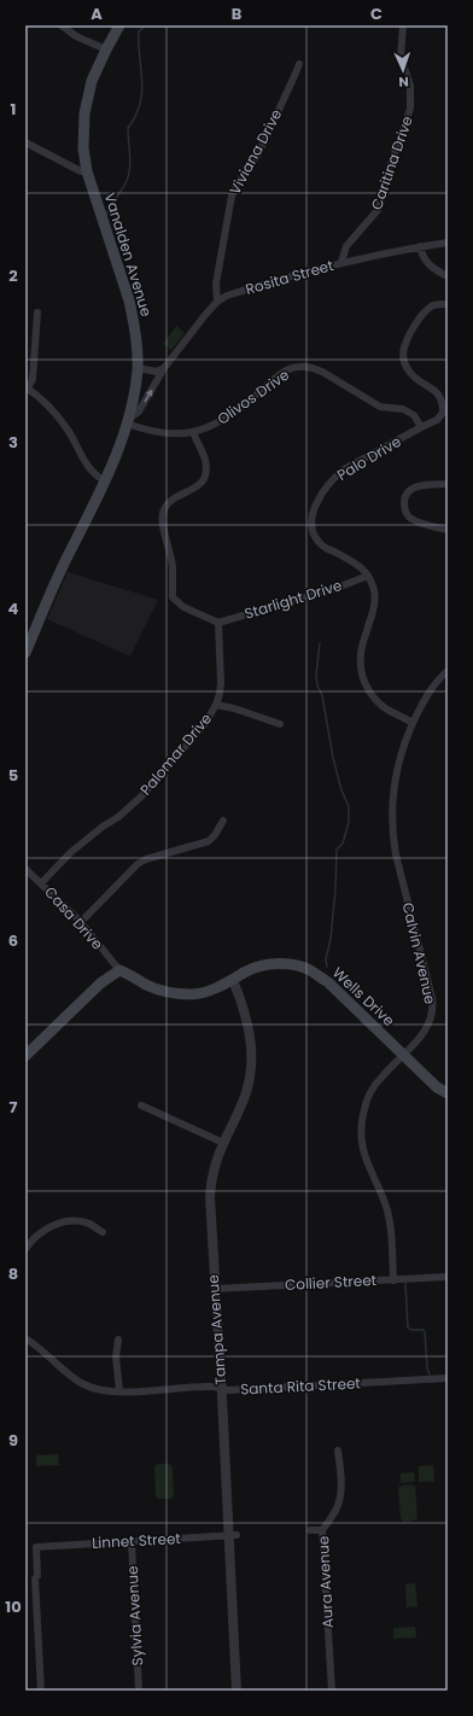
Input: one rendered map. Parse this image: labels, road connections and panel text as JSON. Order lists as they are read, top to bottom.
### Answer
{
  "streets": {
    "main road": ["Vanalden Avenue", "Wells Drive"],
    "street": [
      "Viviana Drive",
      "Caritina Drive",
      "Rosita Street",
      "Olivos Drive",
      "Palo Drive",
      "Starlight Drive",
      "Palomar Drive",
      "Casa Drive",
      "Calvin Avenue",
      "Collier Street",
      "Tampa Avenue",
      "Santa Rita Street",
      "Linnet Street",
      "Aura Avenue",
      "Sylvia Avenue"
    ]
  },
  "crossings": [
    ["Viviana Drive", "Rosita Street"],
    ["Caritina Drive", "Rosita Street"],
    ["Vanalden Avenue", "Rosita Street"],
    ["Vanalden Avenue", "Olivos Drive"],
    ["Rosita Street", "Olivos Drive"],
    ["Olivos Drive", "Palo Drive"],
    ["Palo Drive", "Starlight Drive"],
    ["Palo Drive", "Calvin Avenue"],
    ["Starlight Drive", "Palomar Drive"],
    ["Palomar Drive", "Casa Drive"],
    ["Casa Drive", "Wells Drive"],
    ["Calvin Avenue", "Wells Drive"],
    ["Calvin Avenue", "Collier Street"],
    ["Wells Drive", "Tampa Avenue"],
    ["Collier Street", "Tampa Avenue"],
    ["Tampa Avenue", "Santa Rita Street"],
    ["Tampa Avenue", "Linnet Street"],
    ["Linnet Street", "Sylvia Avenue"]
  ],
  "north": "bottom",
  "grid": {
    "columns": ["A", "B", "C"],
    "rows": [
      "1",
      "2",
      "3",
      "4",
      "5",
      "6",
      "7",
      "8",
      "9",
      "10"
    ]
  }
}
